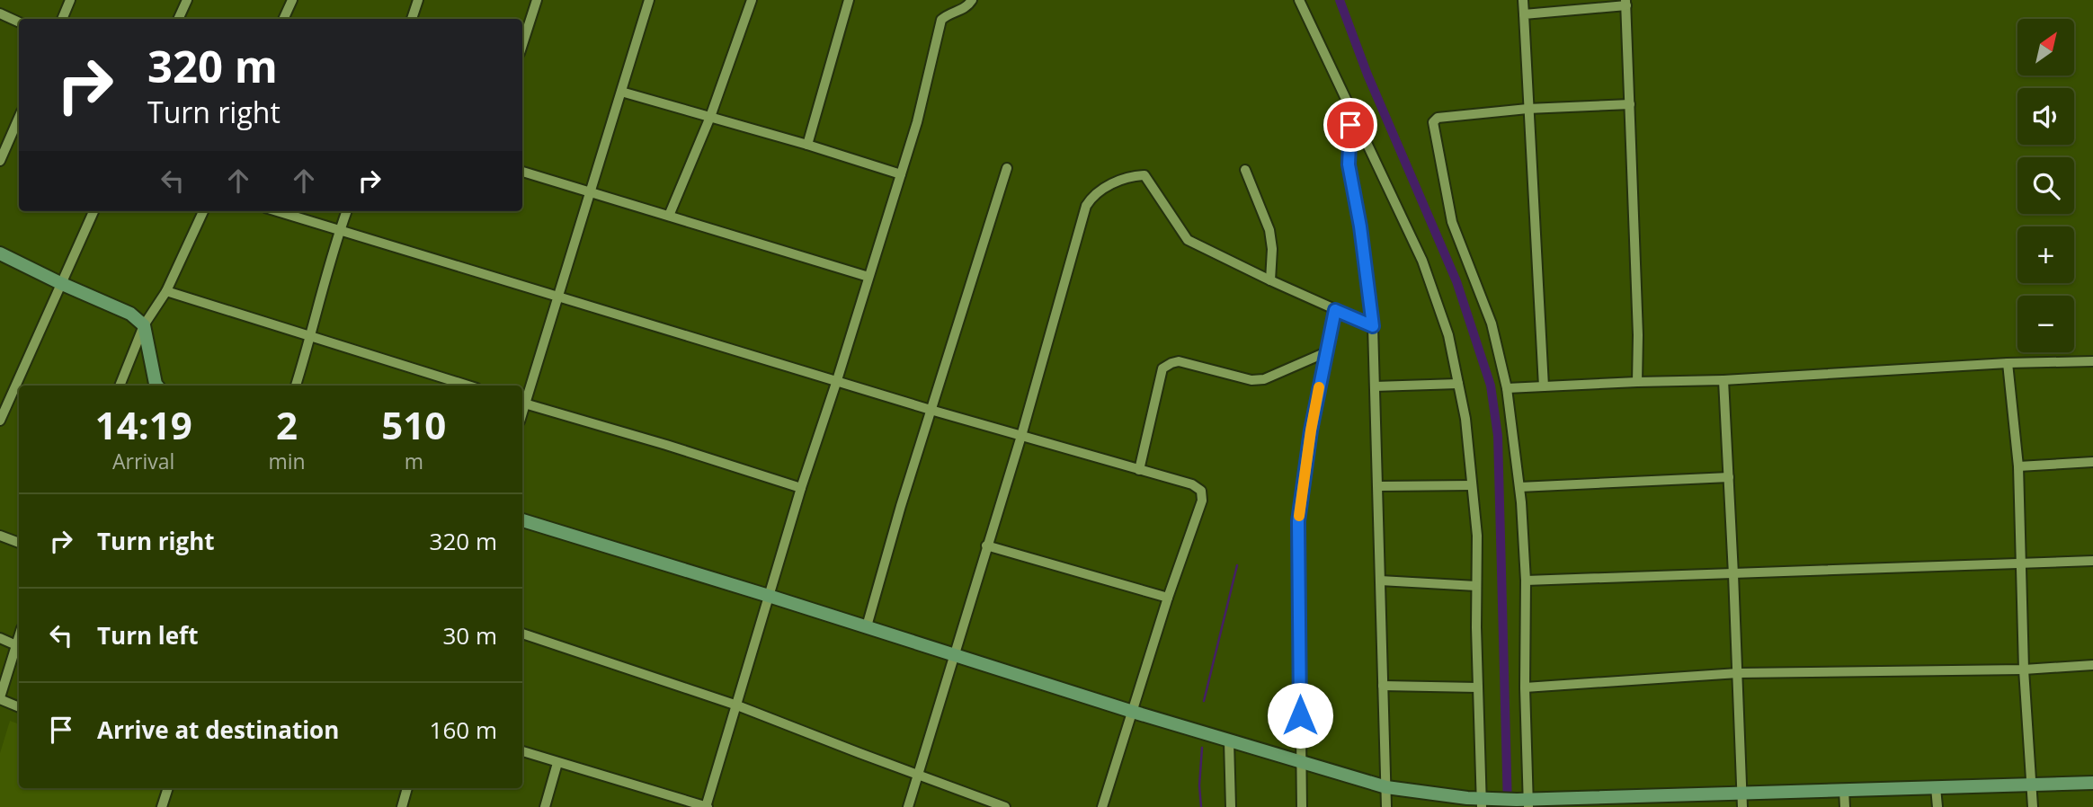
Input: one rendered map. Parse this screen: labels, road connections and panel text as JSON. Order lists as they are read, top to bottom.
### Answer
{
  "north": "top right",
  "page": {
    "map_buttons": ["+", "−"],
    "turn": ["320 m", "Turn right"],
    "eta": [
      "14:19",
      "Arrival",
      "2",
      "min",
      "510",
      "m"
    ],
    "list": [
      {
        "name": "Turn right",
        "value": "320 m"
      },
      {
        "name": "Turn left",
        "value": "30 m"
      },
      {
        "name": "Arrive at destination",
        "value": "160 m"
      }
    ]
  }
}
